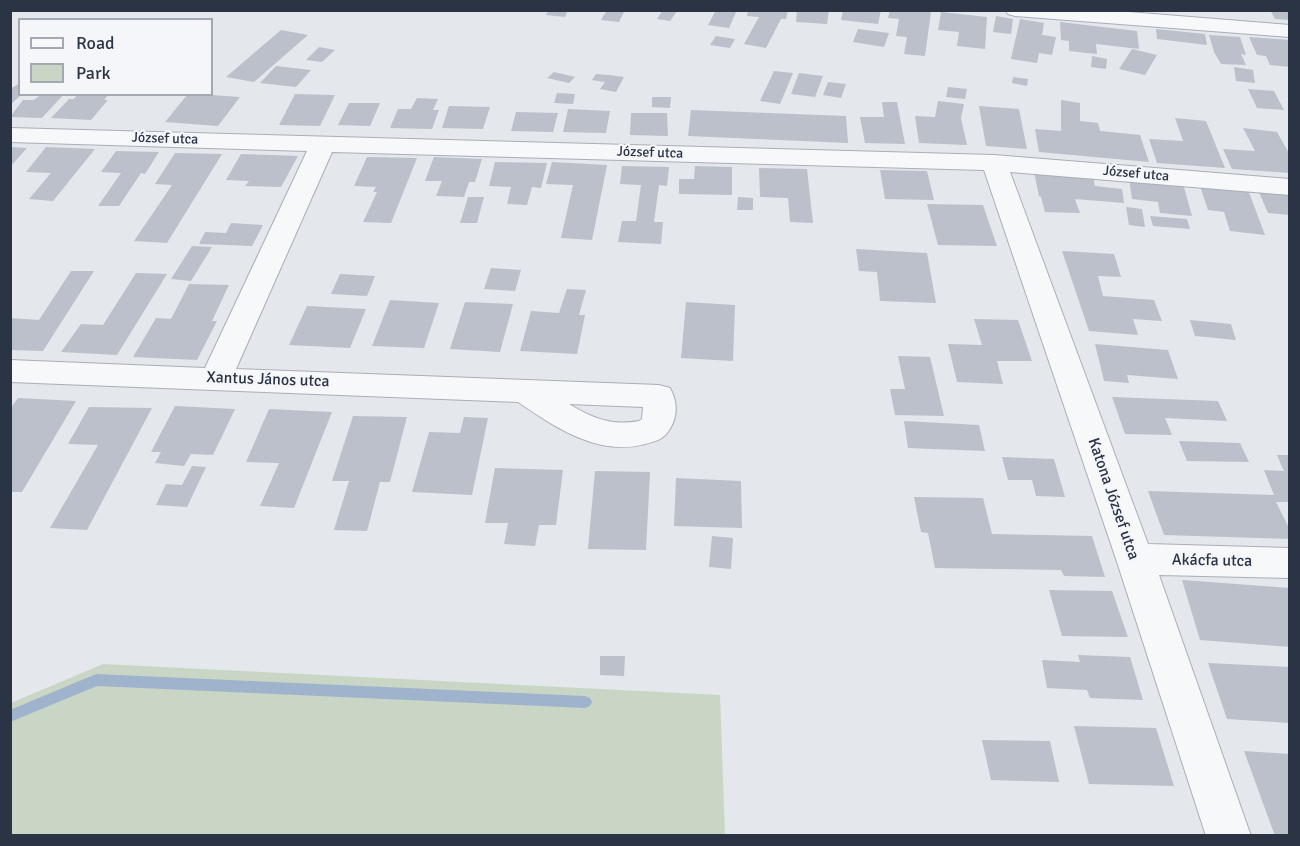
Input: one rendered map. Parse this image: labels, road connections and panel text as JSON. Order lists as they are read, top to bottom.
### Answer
{
  "streets": {
    "street": [
      "József utca",
      "Xantus János utca",
      "Katona József utca",
      "Akácfa utca"
    ]
  },
  "crossings": [
    ["József utca", "Katona József utca"],
    ["Katona József utca", "Akácfa utca"]
  ],
  "legend": ["Road", "Park"]
}
